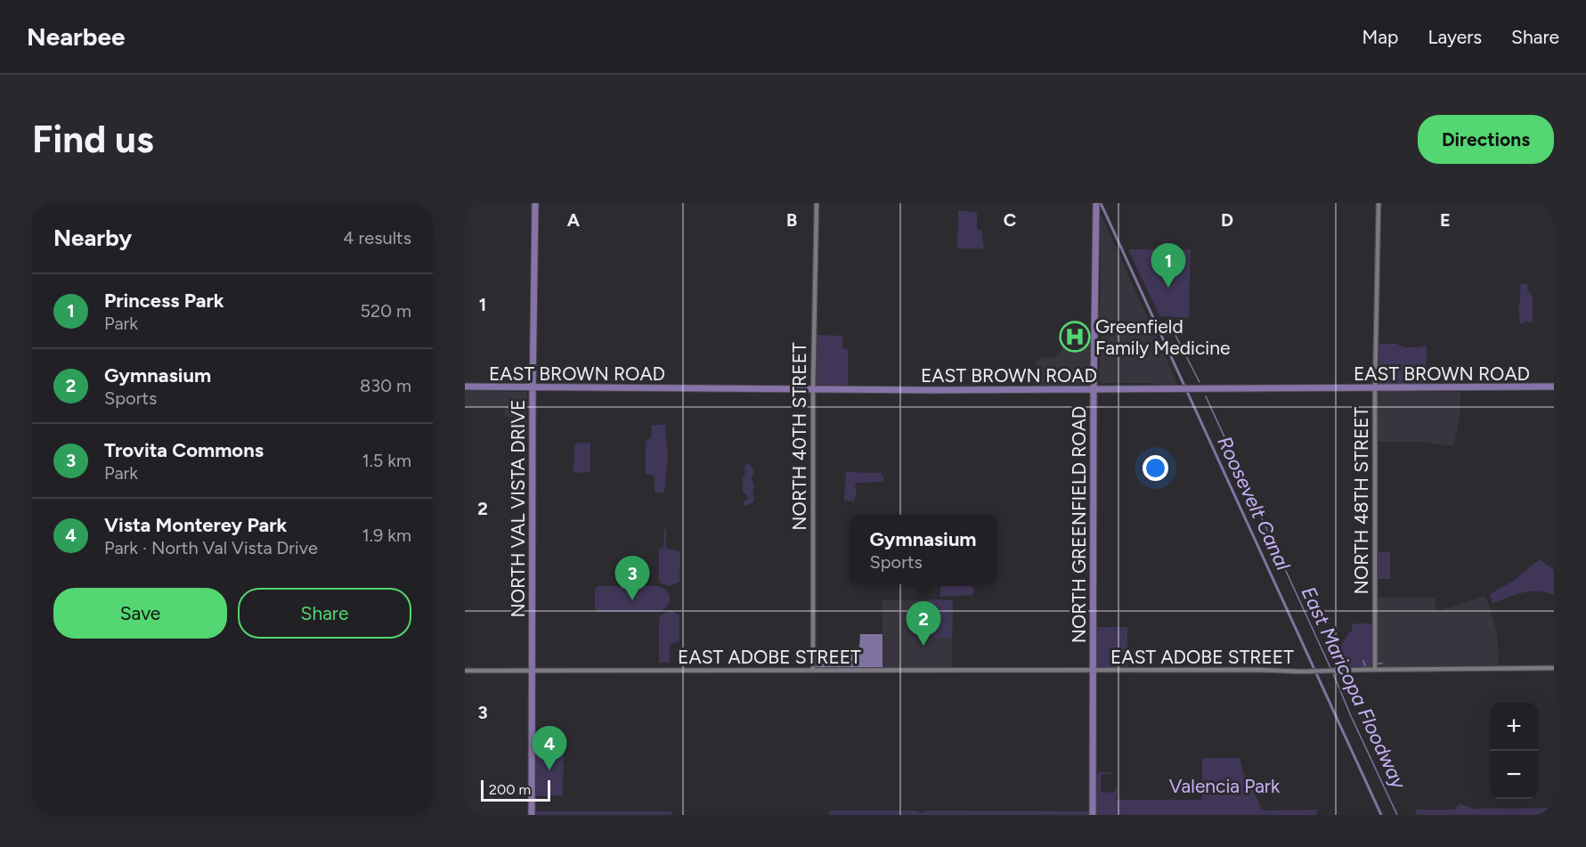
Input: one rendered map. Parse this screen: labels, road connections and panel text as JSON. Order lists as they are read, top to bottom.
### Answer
{
  "streets": {
    "main road": ["EAST BROWN ROAD", "NORTH VAL VISTA DRIVE", "NORTH GREENFIELD ROAD"],
    "street": ["NORTH 40TH STREET", "NORTH 48TH STREET", "EAST ADOBE STREET"]
  },
  "crossings": [
    ["EAST BROWN ROAD", "NORTH 40TH STREET"],
    ["EAST BROWN ROAD", "NORTH 48TH STREET"],
    ["EAST BROWN ROAD", "NORTH VAL VISTA DRIVE"],
    ["EAST BROWN ROAD", "NORTH GREENFIELD ROAD"],
    ["NORTH 40TH STREET", "EAST ADOBE STREET"],
    ["NORTH 48TH STREET", "EAST ADOBE STREET"],
    ["NORTH VAL VISTA DRIVE", "EAST ADOBE STREET"],
    ["NORTH GREENFIELD ROAD", "EAST ADOBE STREET"]
  ],
  "water": ["Roosevelt Canal", "East Maricopa Floodway"],
  "parks": ["Valencia Park"],
  "places": {
    "hospital": ["Greenfield Family Medicine"]
  },
  "scale_bar": "200 m",
  "page": {
    "header": "Nearbee",
    "nav": ["Map", "Layers", "Share"],
    "buttons": [
      "Directions",
      ["Save", "Share"]
    ],
    "title": "Find us",
    "heading": ["Nearby", "4 results"],
    "pins": [
      "1",
      "3",
      "2",
      "4"
    ],
    "list": [
      {
        "mark": "1",
        "name": "Princess Park",
        "note": "Park",
        "value": "520 m"
      },
      {
        "mark": "2",
        "name": "Gymnasium",
        "note": "Sports",
        "value": "830 m"
      },
      {
        "mark": "3",
        "name": "Trovita Commons",
        "note": "Park",
        "value": "1.5 km"
      },
      {
        "mark": "4",
        "name": "Vista Monterey Park",
        "note": "Park · North Val Vista Drive",
        "value": "1.9 km"
      }
    ],
    "popup": ["Gymnasium", "Sports"],
    "map_buttons": ["+", "−"],
    "scale": "200 m"
  },
  "grid": {
    "columns": [
      "A",
      "B",
      "C",
      "D",
      "E"
    ],
    "rows": ["1", "2", "3"]
  }
}
